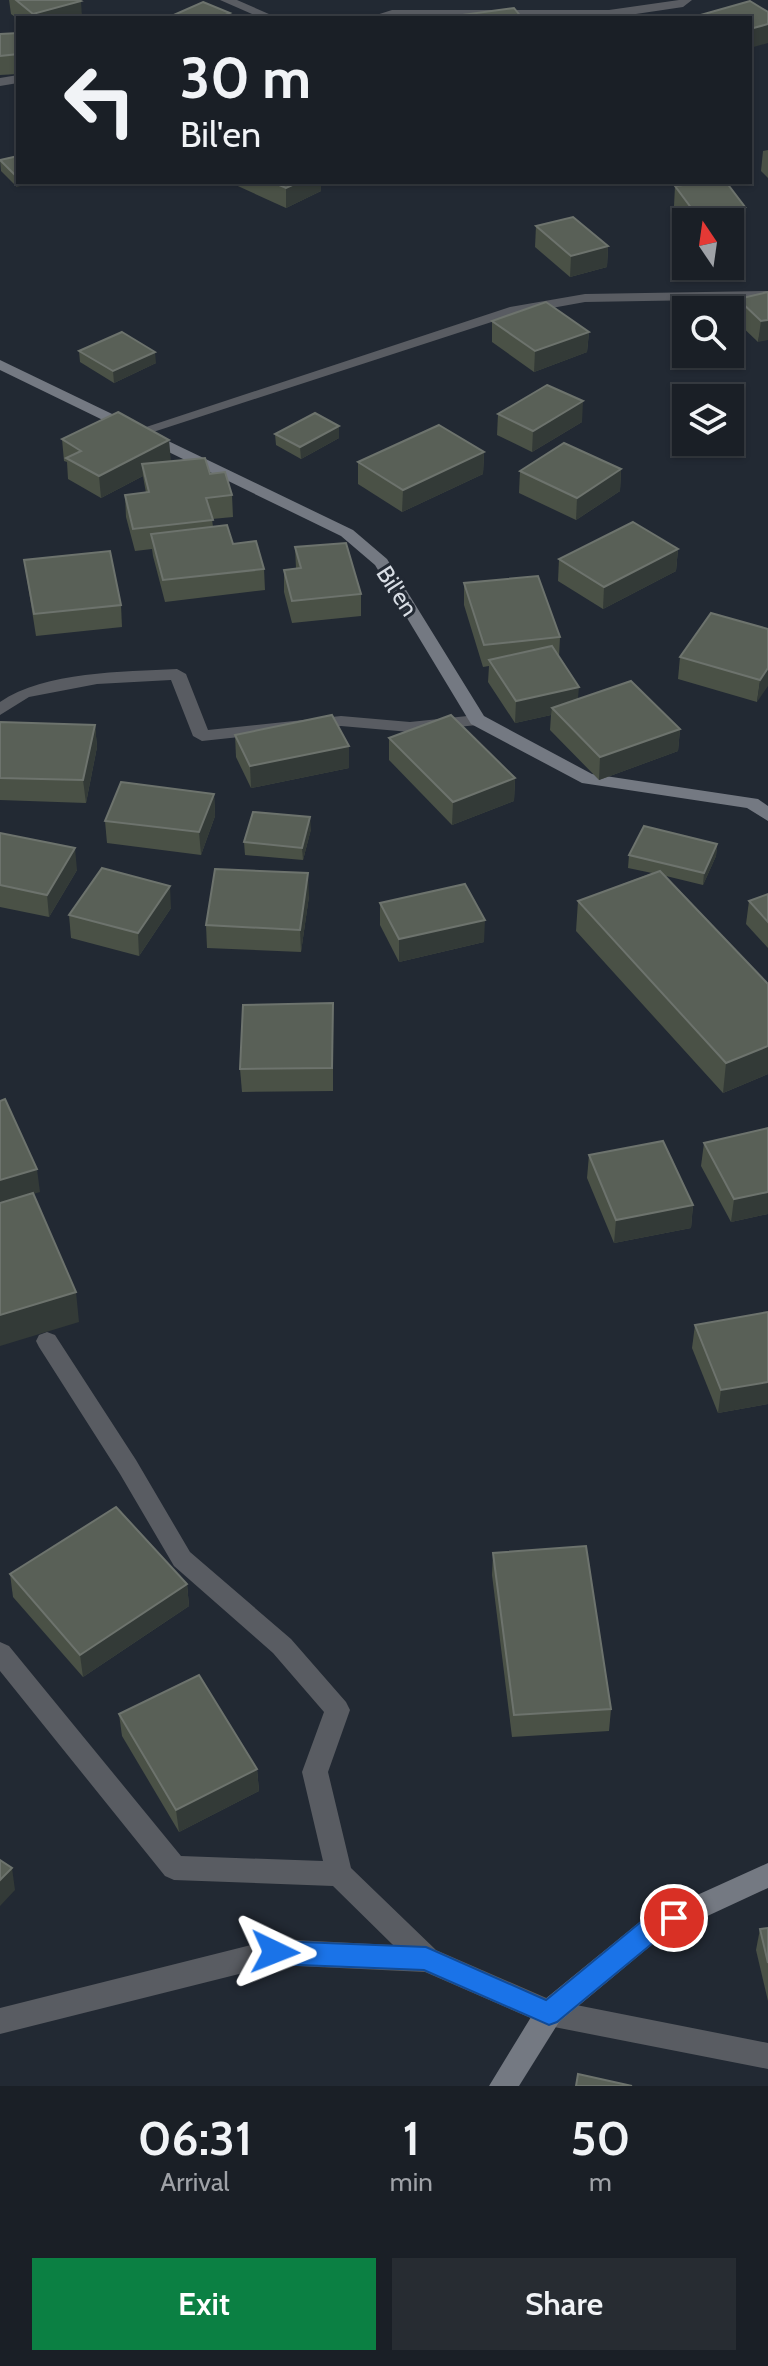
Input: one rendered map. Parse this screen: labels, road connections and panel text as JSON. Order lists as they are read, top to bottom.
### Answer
{
  "streets": {
    "street": ["Bil'en"]
  },
  "north": "top",
  "page": {
    "turn": ["30 m", "Bil'en"],
    "eta": [
      "06:31",
      "Arrival",
      "1",
      "min",
      "50",
      "m"
    ],
    "buttons": ["Exit", "Share"]
  }
}
